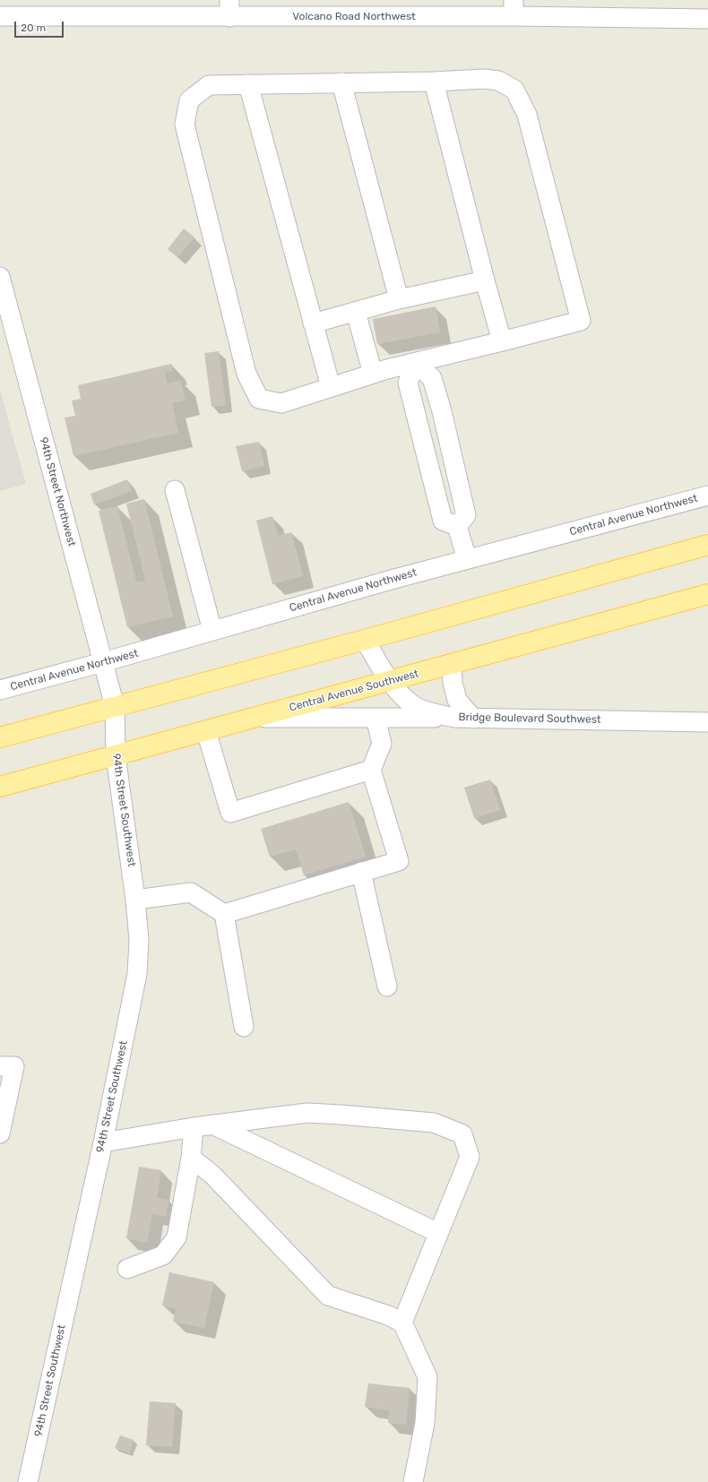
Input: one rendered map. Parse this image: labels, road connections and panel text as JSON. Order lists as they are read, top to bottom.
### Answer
{
  "streets": {
    "main road": ["Central Avenue Southwest"],
    "street": [
      "Volcano Road Northwest",
      "94th Street Northwest",
      "Central Avenue Northwest",
      "Bridge Boulevard Southwest",
      "94th Street Southwest"
    ]
  },
  "crossings": [
    ["94th Street Northwest", "Central Avenue Northwest"],
    ["94th Street Northwest", "94th Street Southwest"],
    ["Central Avenue Southwest", "Bridge Boulevard Southwest"],
    ["Central Avenue Southwest", "94th Street Southwest"]
  ],
  "scale_bar": "20 m"
}
